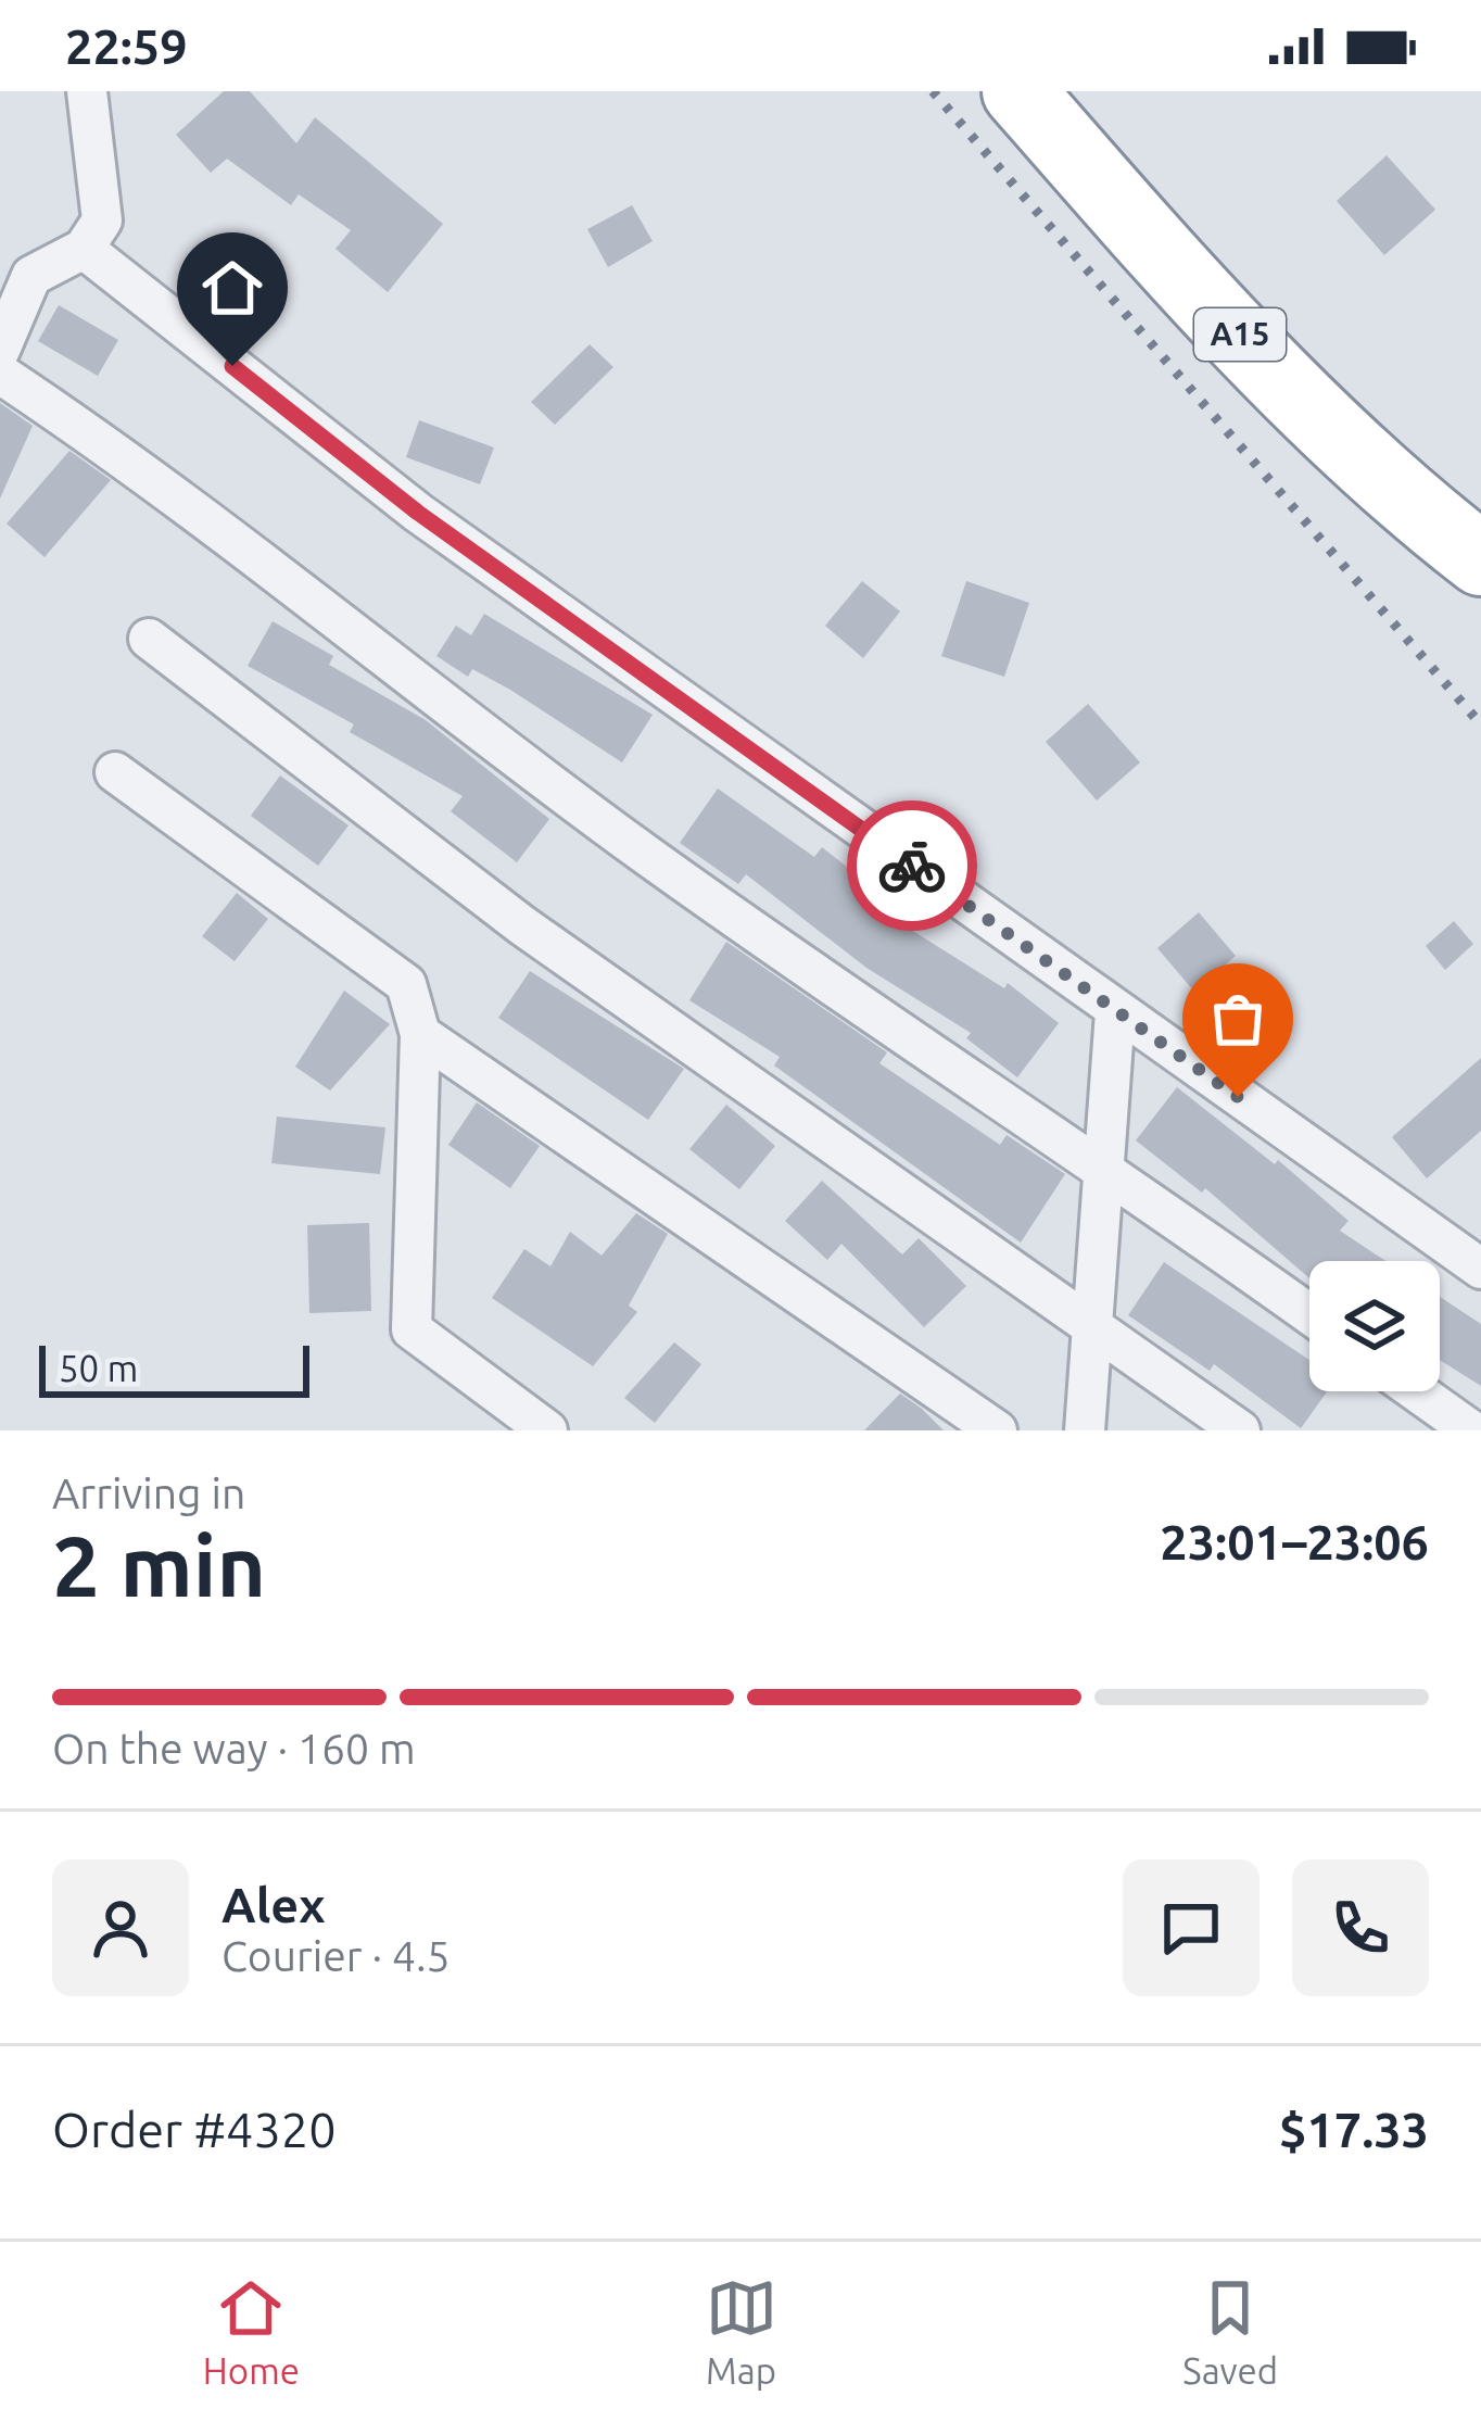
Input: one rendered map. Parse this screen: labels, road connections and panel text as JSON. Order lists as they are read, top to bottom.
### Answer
{
  "streets": {
    "highway": ["A15"]
  },
  "scale_bar": "50 m",
  "page": {
    "status": "22:59",
    "scale": "50 m",
    "heading": ["2 min", "Arriving in", "23:01–23:06"],
    "panel": [
      "Alex",
      "Courier · 4.5",
      "Order #4320",
      "$17.33"
    ],
    "bar": "On the way · 160 m",
    "tabs": ["Home", "Map", "Saved"]
  }
}
